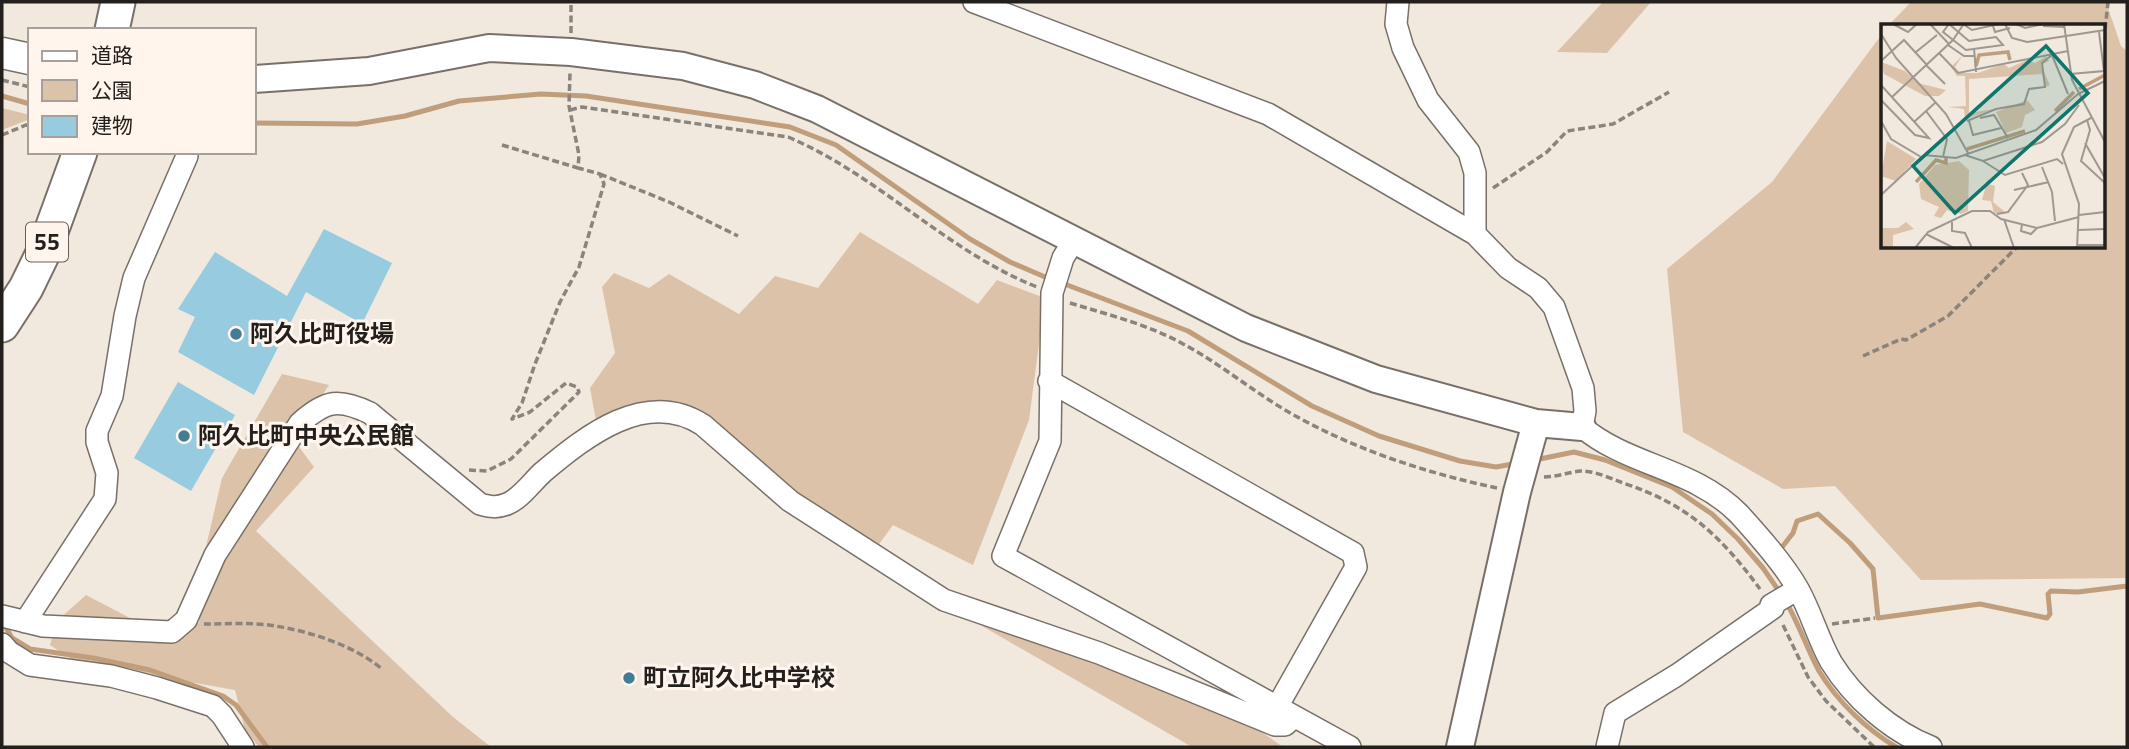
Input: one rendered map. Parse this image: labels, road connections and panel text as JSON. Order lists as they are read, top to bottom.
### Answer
{
  "streets": {
    "main road": ["55"]
  },
  "places": ["阿久比町役場", "阿久比町中央公民館", "町立阿久比中学校"],
  "legend": ["道路", "公園", "建物"]
}
